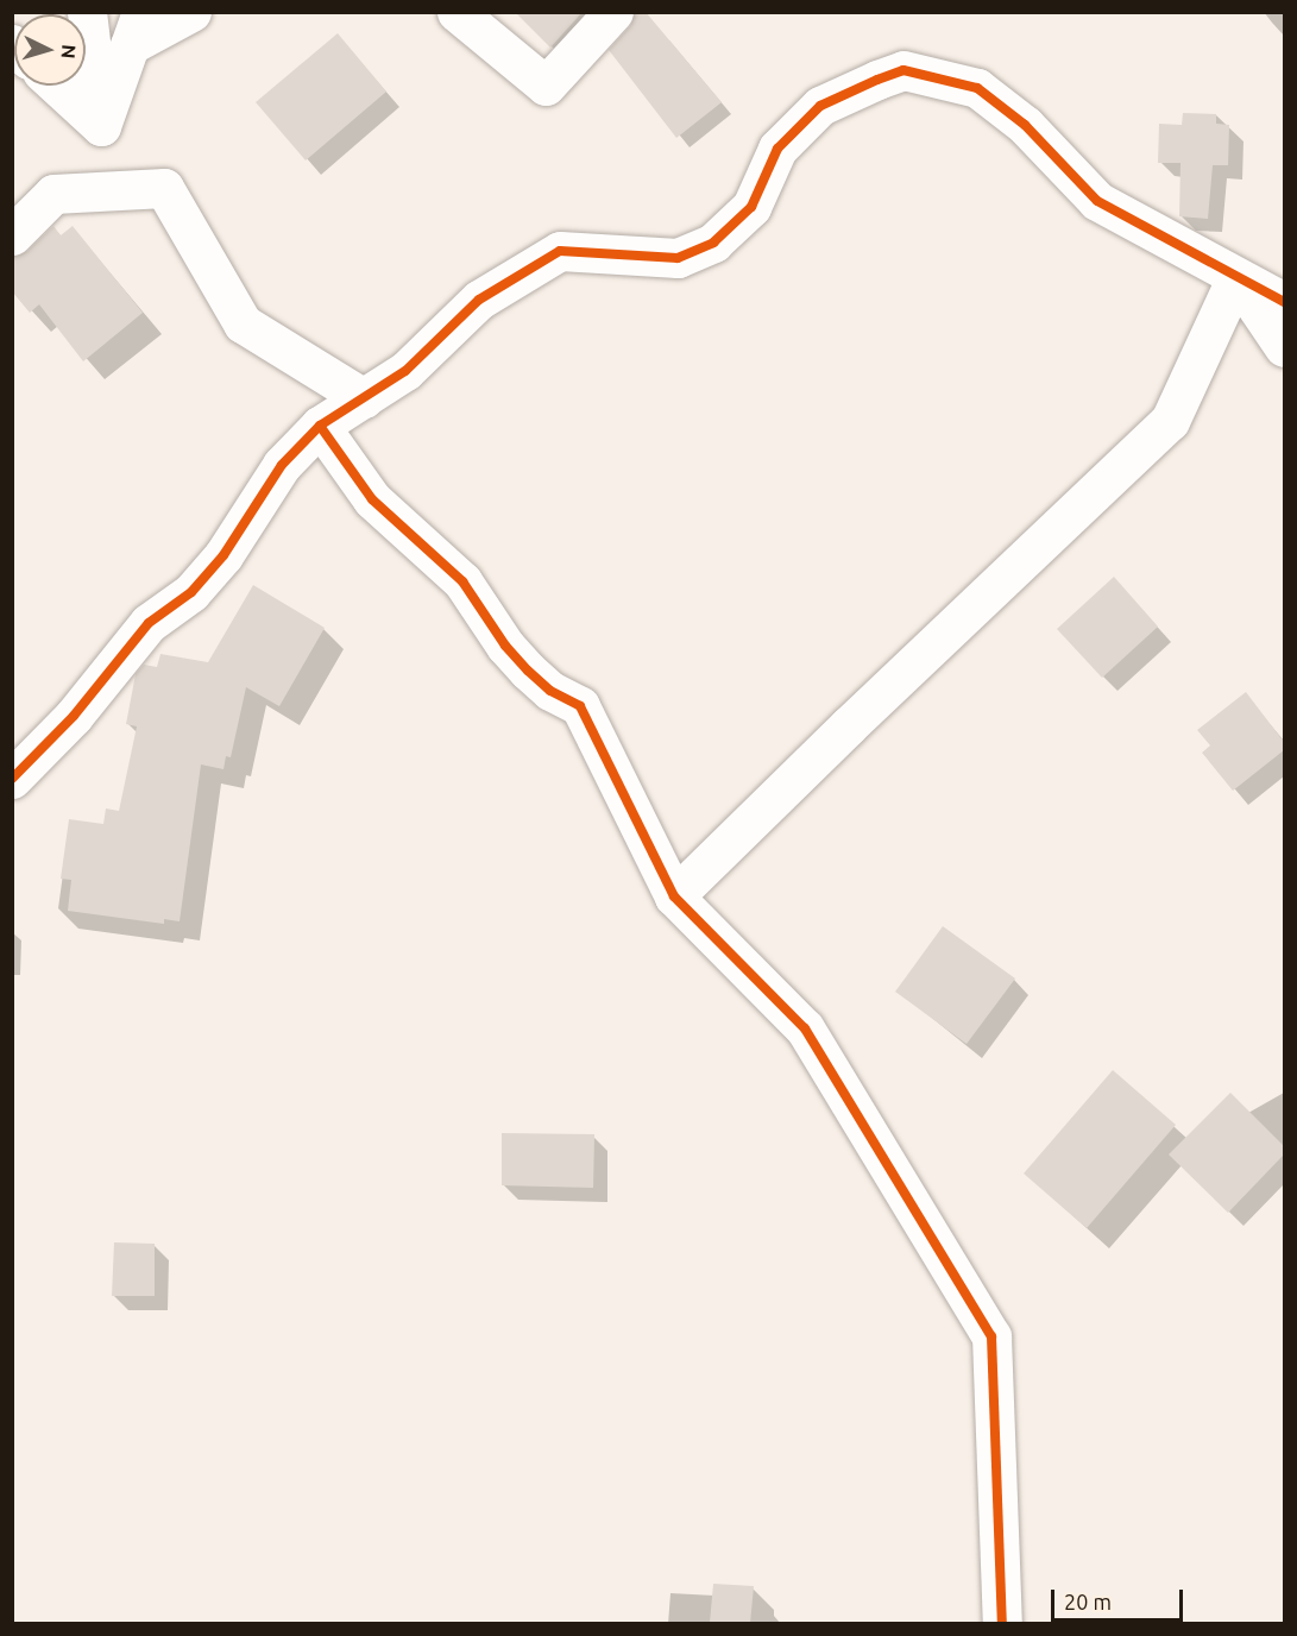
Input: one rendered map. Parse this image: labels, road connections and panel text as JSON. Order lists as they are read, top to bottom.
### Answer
{
  "scale_bar": "20 m",
  "north": "right"
}
